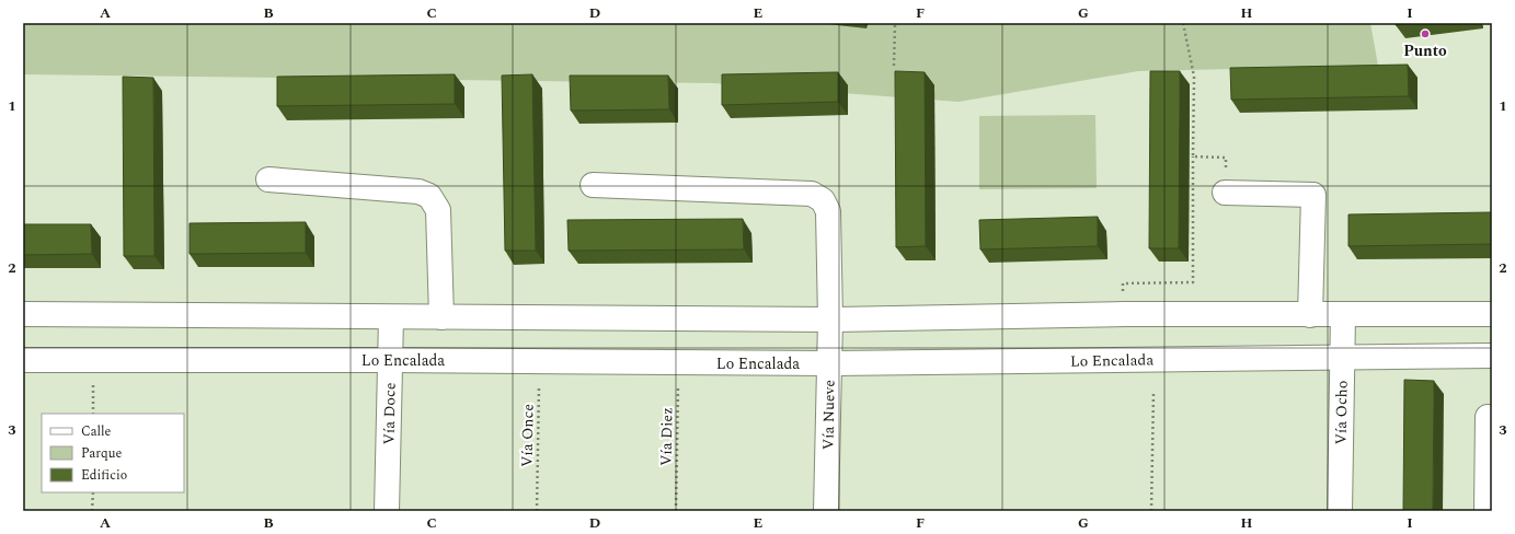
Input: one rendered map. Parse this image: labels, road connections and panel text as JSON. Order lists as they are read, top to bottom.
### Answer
{
  "streets": {
    "street": [
      "Lo Encalada",
      "Vía Ocho",
      "Vía Doce",
      "Vía Nueve"
    ],
    "path": ["Vía Once", "Vía Diez"]
  },
  "crossings": [
    ["Lo Encalada", "Vía Ocho"],
    ["Lo Encalada", "Vía Doce"],
    ["Lo Encalada", "Vía Nueve"],
    ["Lo Encalada", "Vía Once"],
    ["Lo Encalada", "Vía Diez"]
  ],
  "places": ["Punto"],
  "legend": ["Calle", "Parque", "Edificio"],
  "grid": {
    "columns": [
      "A",
      "B",
      "C",
      "D",
      "E",
      "F",
      "G",
      "H",
      "I"
    ],
    "rows": ["1", "2", "3"]
  }
}
